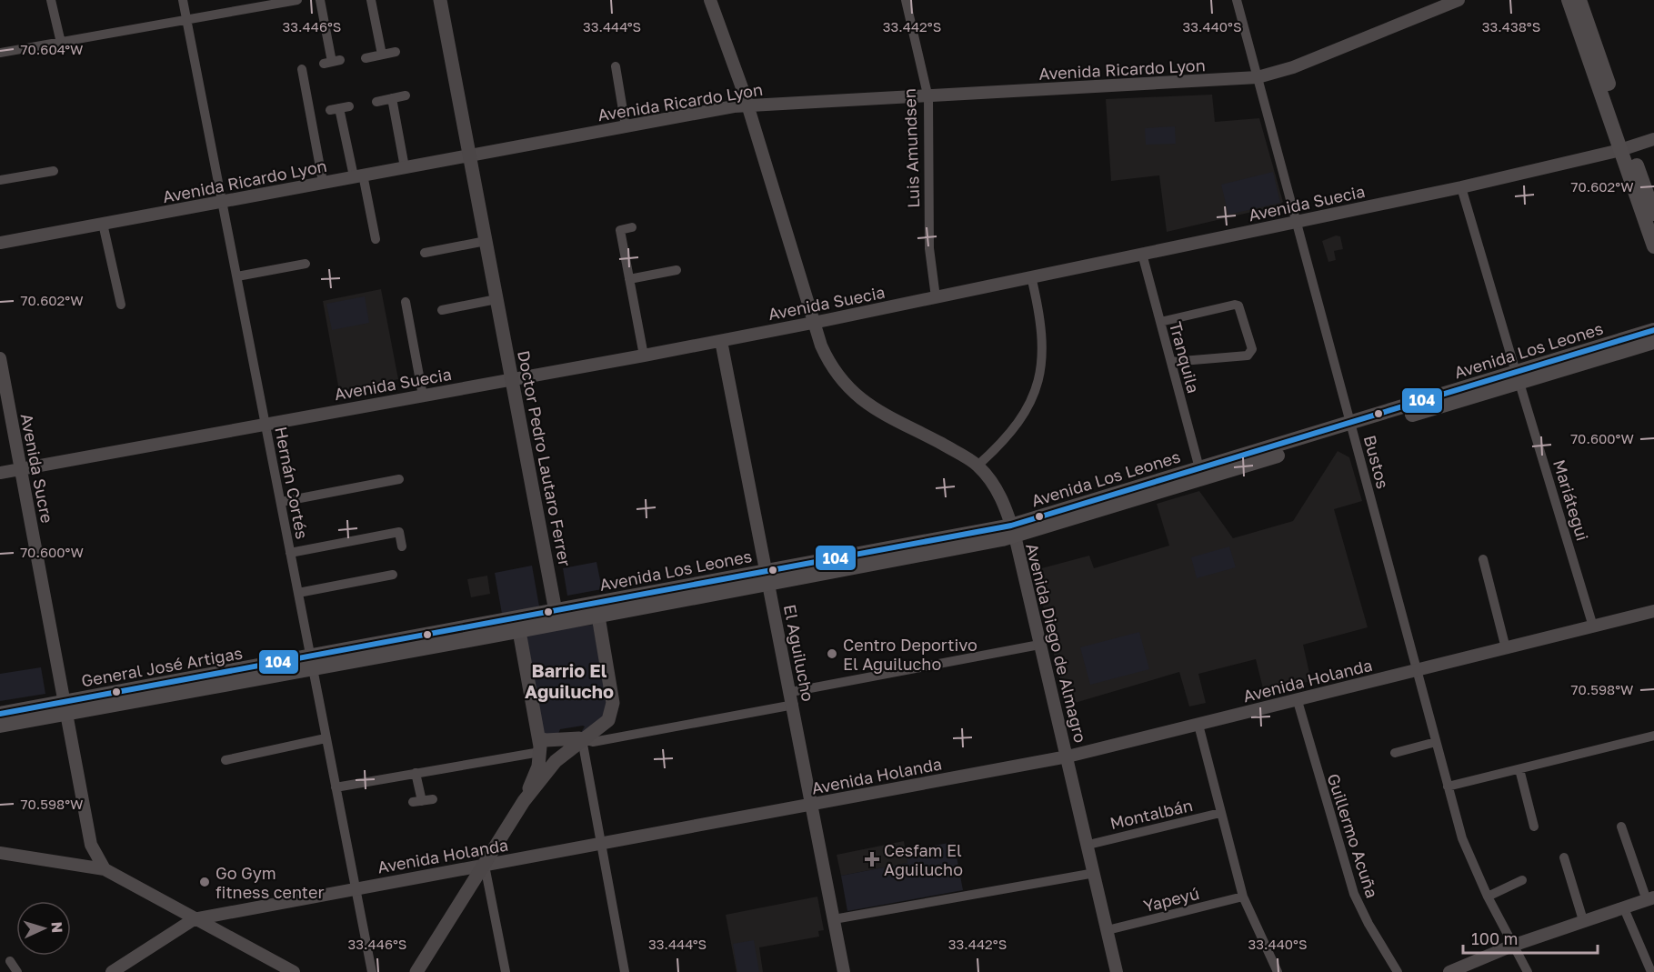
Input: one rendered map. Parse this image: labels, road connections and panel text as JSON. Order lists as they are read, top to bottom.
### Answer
{
  "streets": {
    "main road": ["Avenida Los Leones", "Doctor Pedro Lautaro Ferrer", "General José Artigas"],
    "street": [
      "Avenida Ricardo Lyon",
      "Luis Amundsen",
      "Avenida Suecia",
      "Tranquila",
      "Bustos",
      "Avenida Sucre",
      "Hernán Cortés",
      "Mariátegui",
      "Avenida Diego de Almagro",
      "El Aguilucho",
      "Avenida Holanda",
      "Montalbán",
      "Guillermo Acuña",
      "Yapeyú"
    ]
  },
  "crossings": [
    ["Avenida Ricardo Lyon", "Luis Amundsen"],
    ["Avenida Ricardo Lyon", "Doctor Pedro Lautaro Ferrer"],
    ["Avenida Ricardo Lyon", "Bustos"],
    ["Avenida Ricardo Lyon", "Hernán Cortés"],
    ["Avenida Ricardo Lyon", "Avenida Diego de Almagro"],
    ["Luis Amundsen", "Avenida Suecia"],
    ["Avenida Suecia", "Tranquila"],
    ["Avenida Suecia", "Doctor Pedro Lautaro Ferrer"],
    ["Avenida Suecia", "Bustos"],
    ["Avenida Suecia", "Avenida Sucre"],
    ["Avenida Suecia", "Hernán Cortés"],
    ["Avenida Suecia", "Mariátegui"],
    ["Avenida Suecia", "Avenida Diego de Almagro"],
    ["Avenida Suecia", "El Aguilucho"],
    ["Avenida Los Leones", "Tranquila"],
    ["Avenida Los Leones", "Bustos"],
    ["Avenida Los Leones", "Mariátegui"],
    ["Avenida Los Leones", "Avenida Diego de Almagro"],
    ["Avenida Los Leones", "El Aguilucho"],
    ["Avenida Los Leones", "General José Artigas"],
    ["Doctor Pedro Lautaro Ferrer", "General José Artigas"],
    ["Bustos", "Avenida Holanda"],
    ["Avenida Sucre", "General José Artigas"],
    ["Hernán Cortés", "General José Artigas"],
    ["Hernán Cortés", "Avenida Holanda"],
    ["Mariátegui", "Avenida Holanda"],
    ["Avenida Diego de Almagro", "Avenida Holanda"],
    ["Avenida Diego de Almagro", "Montalbán"],
    ["Avenida Diego de Almagro", "Yapeyú"],
    ["El Aguilucho", "Avenida Holanda"],
    ["Avenida Holanda", "Guillermo Acuña"]
  ],
  "districts": ["Barrio El Aguilucho"],
  "places": {
    "other": ["Centro Deportivo El Aguilucho", "Go Gym fitness center"],
    "health": ["Cesfam El Aguilucho"]
  },
  "lines": ["transit line 104"],
  "scale_bar": "100 m",
  "north": "right",
  "coordinates": [
    "33.446°S",
    "33.444°S",
    "33.442°S",
    "33.440°S",
    "33.438°S",
    "70.604°W",
    "70.602°W",
    "70.600°W",
    "70.598°W"
  ]
}
